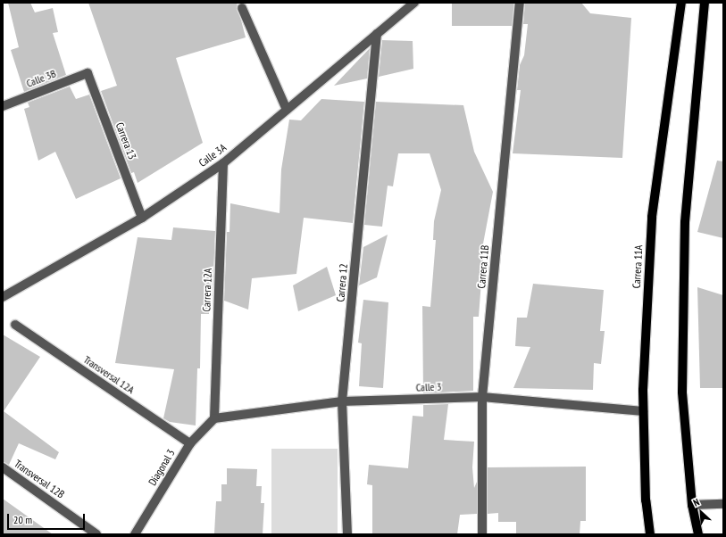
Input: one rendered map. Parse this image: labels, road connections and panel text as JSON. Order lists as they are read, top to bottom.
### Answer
{
  "streets": {
    "main road": ["Carrera 11A"],
    "street": [
      "Calle 3B",
      "Carrera 13",
      "Calle 3A",
      "Carrera 11B",
      "Carrera 12",
      "Carrera 12A",
      "Transversal 12A",
      "Calle 3",
      "Diagonal 3",
      "Transversal 12B"
    ]
  },
  "crossings": [
    ["Calle 3B", "Carrera 13"],
    ["Carrera 13", "Calle 3A"],
    ["Calle 3A", "Carrera 12"],
    ["Calle 3A", "Carrera 12A"],
    ["Carrera 11B", "Calle 3"],
    ["Carrera 11A", "Calle 3"],
    ["Carrera 12", "Calle 3"],
    ["Carrera 12A", "Calle 3"],
    ["Carrera 12A", "Diagonal 3"],
    ["Transversal 12A", "Diagonal 3"],
    ["Calle 3", "Diagonal 3"]
  ],
  "scale_bar": "20 m",
  "north": "top left"
}
